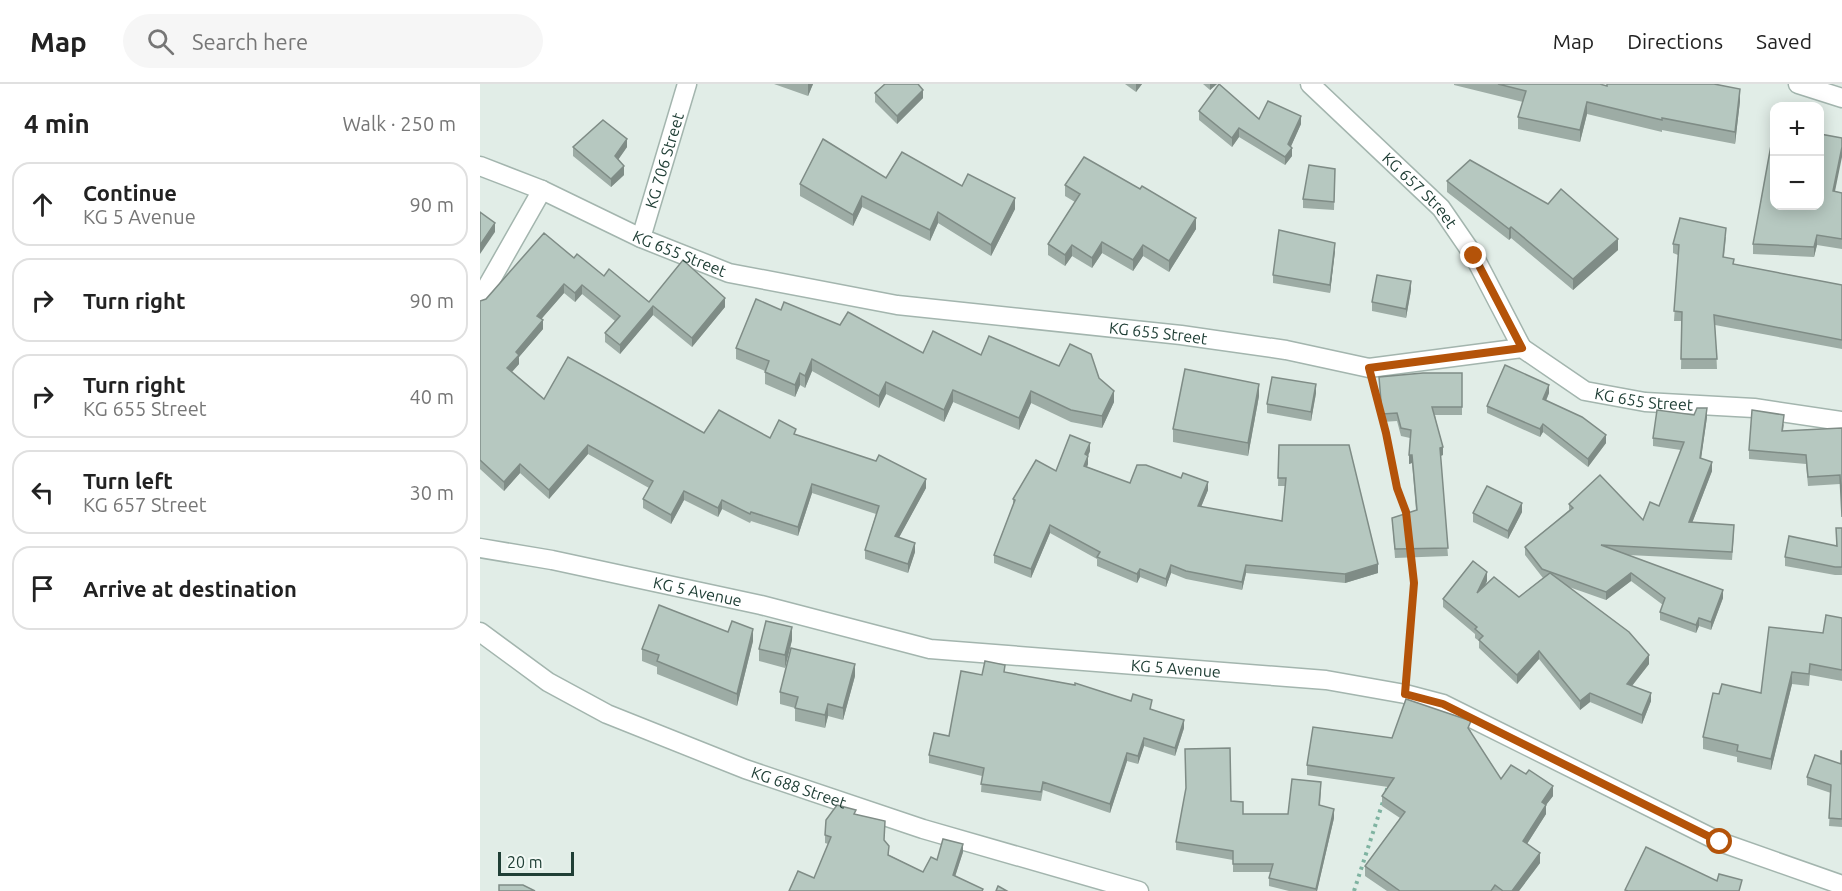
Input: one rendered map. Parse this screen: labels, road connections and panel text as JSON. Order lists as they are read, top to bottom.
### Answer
{
  "streets": {
    "street": [
      "KG 706 Street",
      "KG 657 Street",
      "KG 655 Street",
      "KG 5 Avenue",
      "KG 688 Street"
    ]
  },
  "crossings": [
    ["KG 706 Street", "KG 655 Street"],
    ["KG 657 Street", "KG 655 Street"]
  ],
  "scale_bar": "20 m",
  "page": {
    "header": "Map",
    "search": "Search here",
    "nav": ["Map", "Directions", "Saved"],
    "heading": ["4 min", "Walk · 250 m"],
    "map_buttons": ["+", "−"],
    "list": [
      ["Continue", "KG 5 Avenue", "90 m"],
      ["Turn right", "90 m"],
      ["Turn right", "KG 655 Street", "40 m"],
      ["Turn left", "KG 657 Street", "30 m"],
      "Arrive at destination"
    ],
    "scale": "20 m"
  }
}
